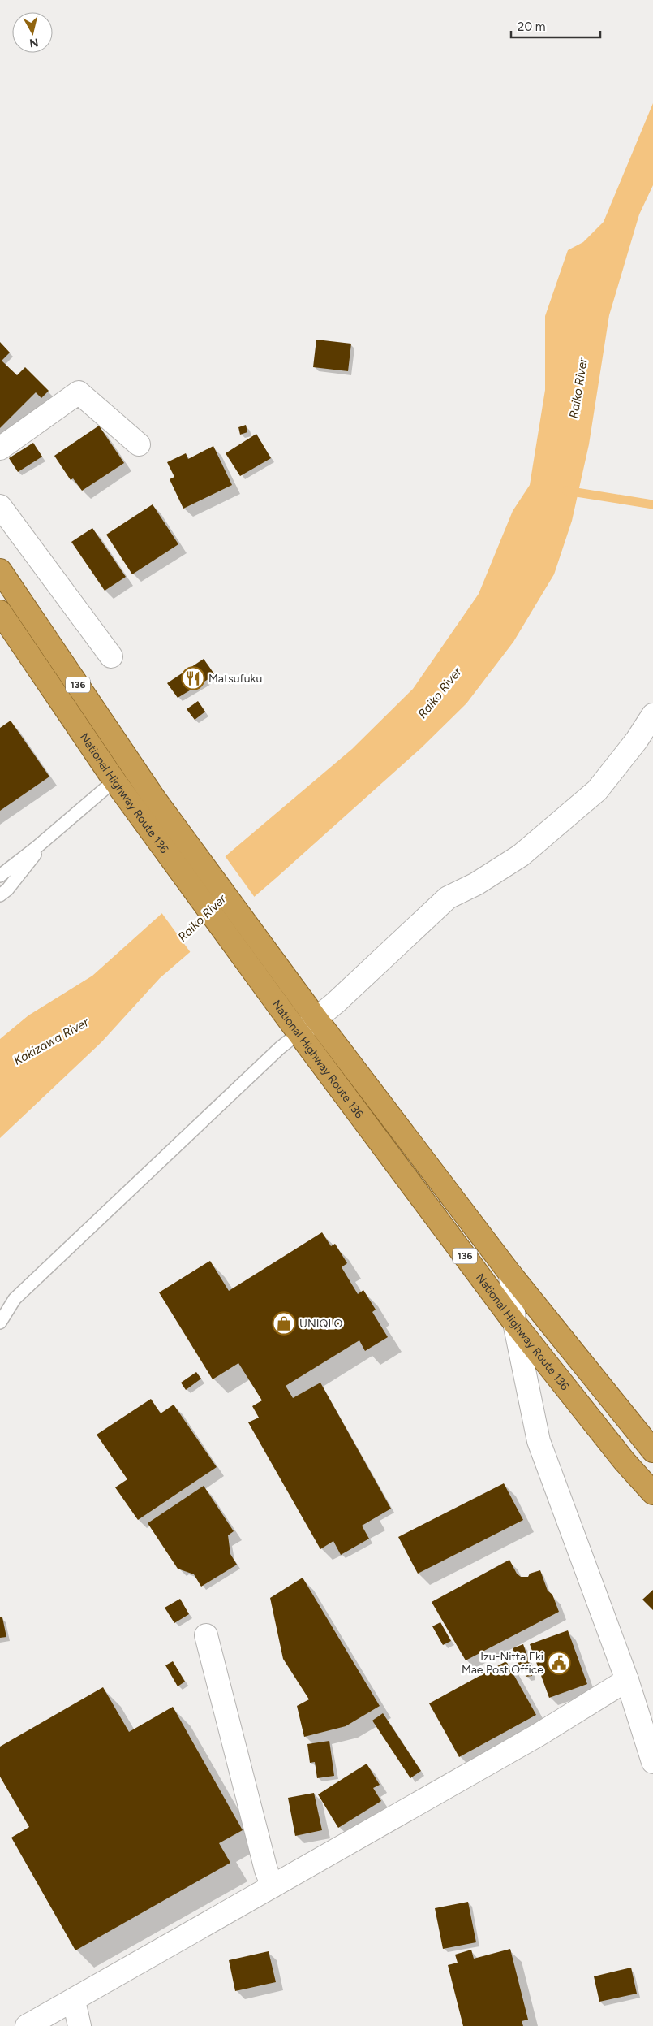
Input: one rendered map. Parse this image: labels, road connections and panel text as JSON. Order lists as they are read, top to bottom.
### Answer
{
  "streets": {
    "highway": ["136", "National Highway Route 136"]
  },
  "water": ["Raiko River", "Kakizawa River"],
  "places": {
    "restaurant": ["Matsufuku"],
    "shop": ["UNIQLO"],
    "public building": ["Izu-Nitta Eki Mae Post Office"]
  },
  "scale_bar": "20 m",
  "north": "bottom"
}
